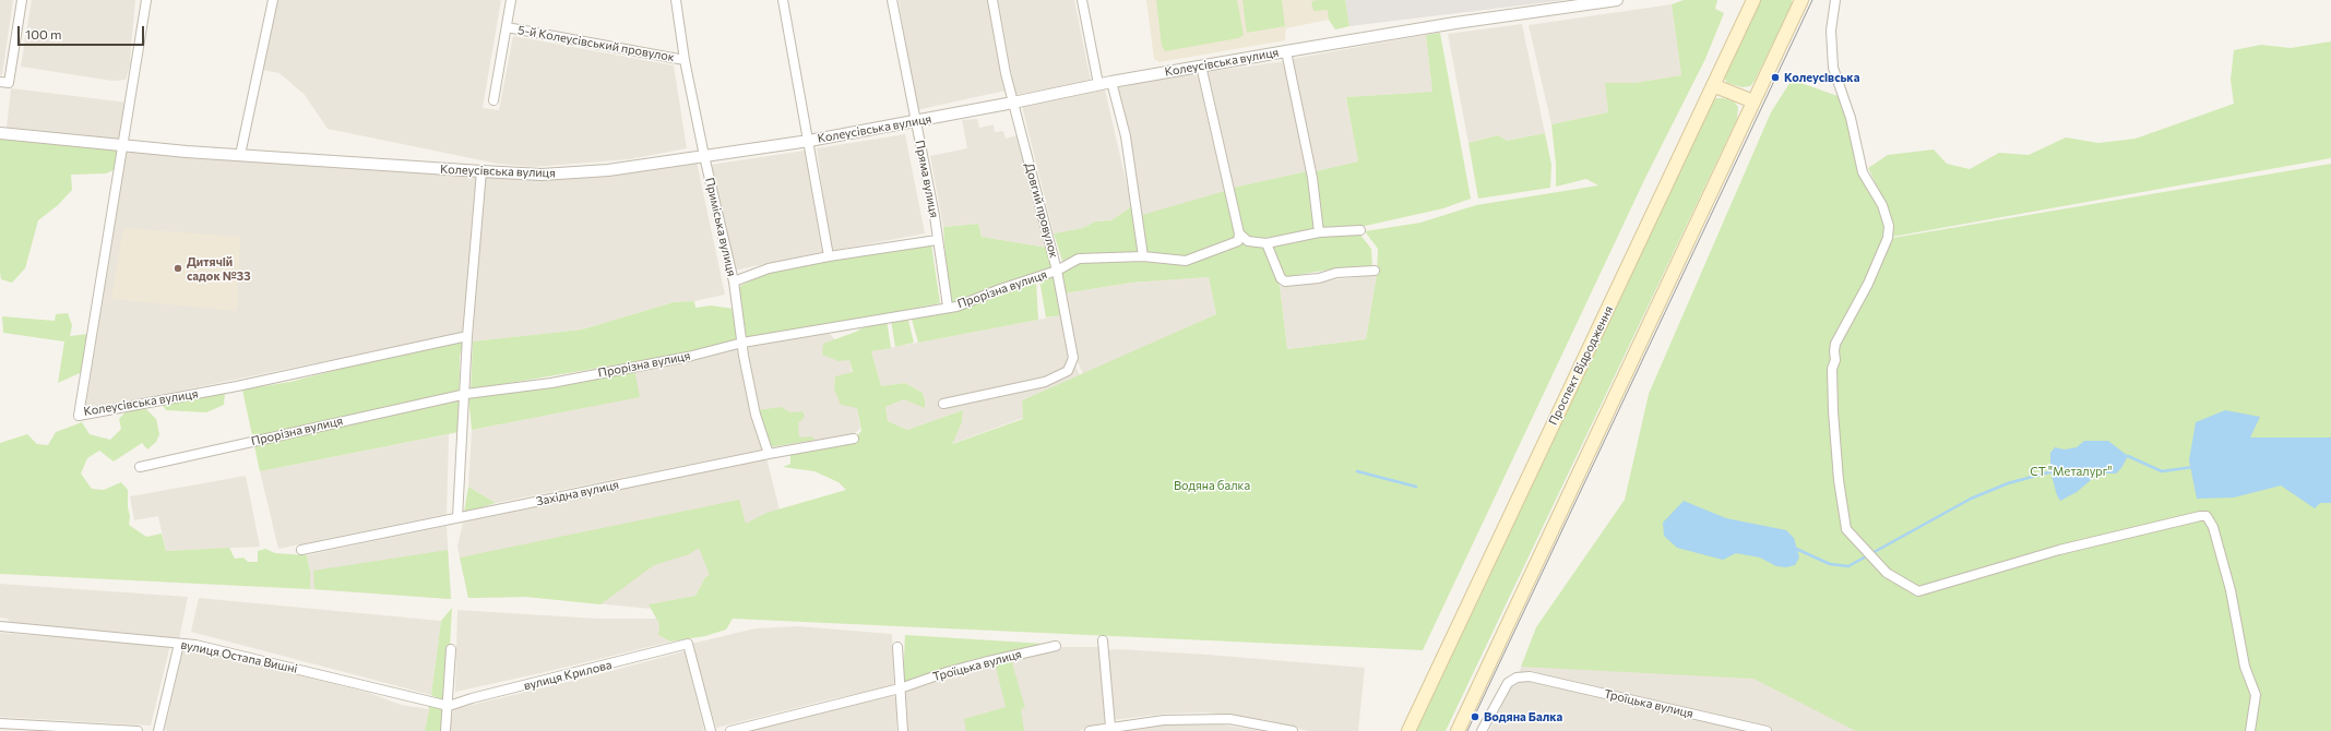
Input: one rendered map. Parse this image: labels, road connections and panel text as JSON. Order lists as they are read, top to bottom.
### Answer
{
  "streets": {
    "main road": ["Проспект Відродження"],
    "street": [
      "5-й Колеусівський провулок",
      "Колеусівська вулиця",
      "Пряма вулиця",
      "Довгий провулок",
      "Приміська вулиця",
      "Прорізна вулиця",
      "Західна вулиця",
      "вулиця Остапа Вишні",
      "Троїцька вулиця",
      "вулиця Крилова"
    ]
  },
  "crossings": [
    ["5-й Колеусівський провулок", "Приміська вулиця"],
    ["Колеусівська вулиця", "Пряма вулиця"],
    ["Колеусівська вулиця", "Довгий провулок"],
    ["Колеусівська вулиця", "Приміська вулиця"],
    ["Пряма вулиця", "Прорізна вулиця"],
    ["Довгий провулок", "Прорізна вулиця"],
    ["Приміська вулиця", "Прорізна вулиця"],
    ["Приміська вулиця", "Західна вулиця"],
    ["вулиця Остапа Вишні", "вулиця Крилова"]
  ],
  "parks": ["СТ \"Металург\"", "Водяна балка"],
  "places": ["Колеусівська", "Дитячій садок №33", "Водяна Балка"],
  "scale_bar": "100 m"
}
